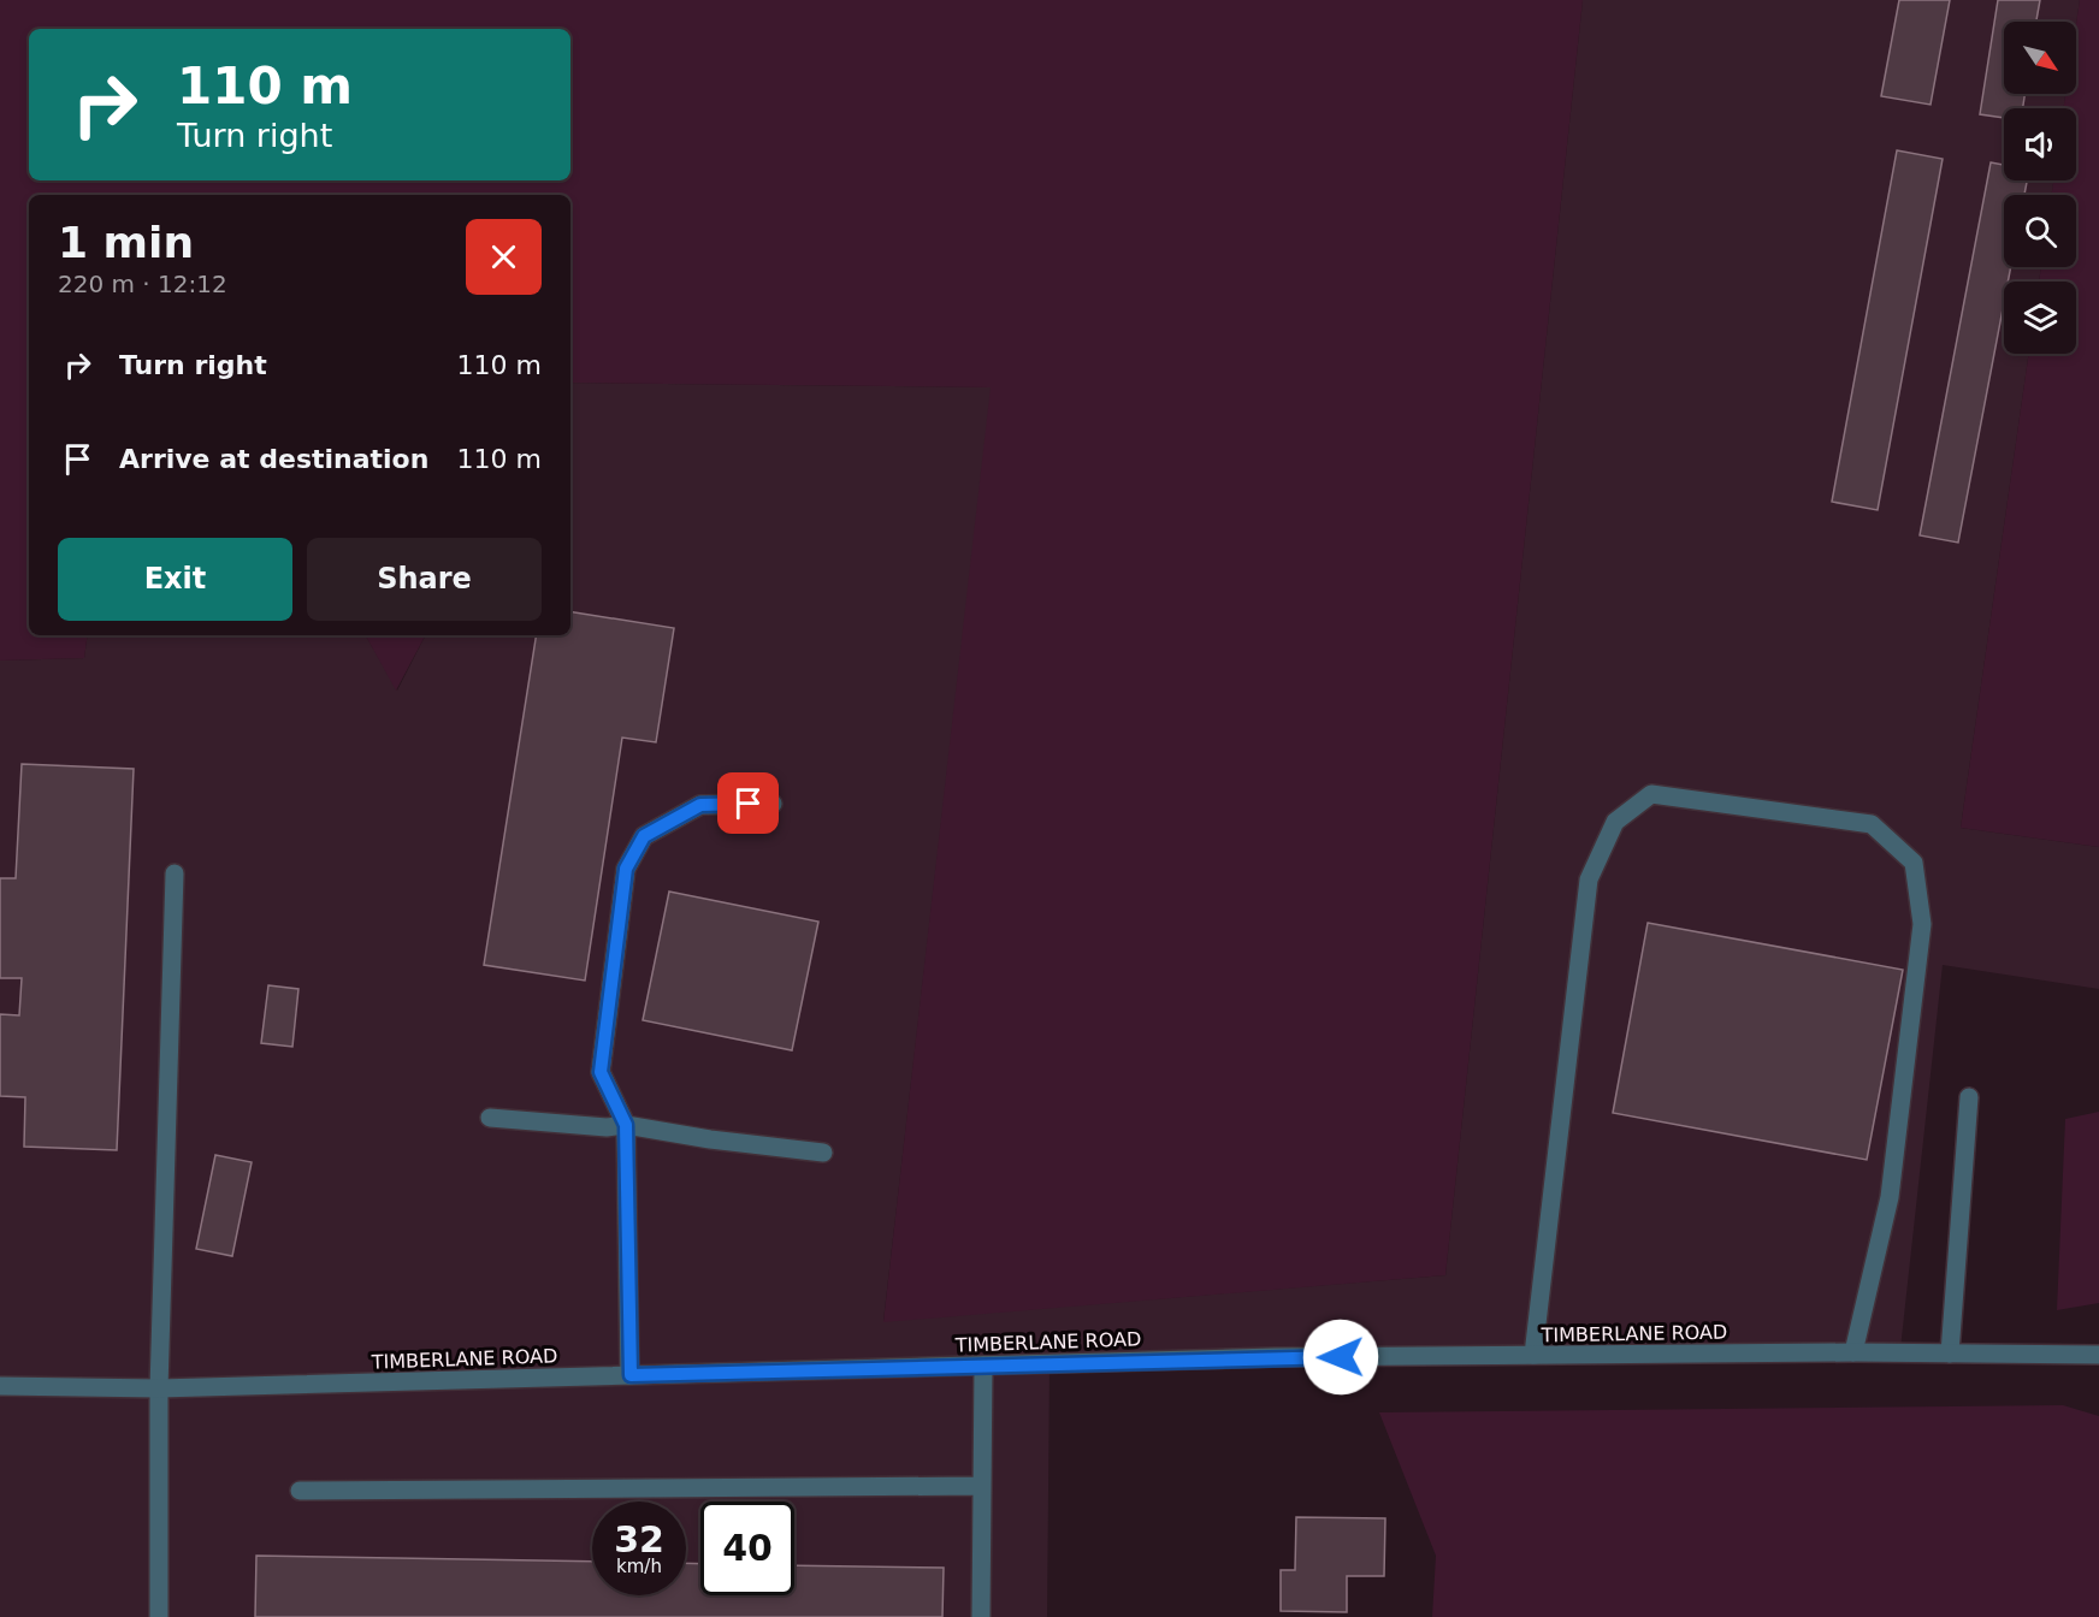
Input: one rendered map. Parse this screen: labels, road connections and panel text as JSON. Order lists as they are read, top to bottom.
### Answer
{
  "streets": {
    "street": ["TIMBERLANE ROAD"]
  },
  "north": "bottom right",
  "page": {
    "turn": ["110 m", "Turn right"],
    "heading": ["1 min", "220 m · 12:12"],
    "list": [
      {
        "name": "Turn right",
        "value": "110 m"
      },
      {
        "name": "Arrive at destination",
        "value": "110 m"
      }
    ],
    "buttons": ["Exit", "Share"],
    "speed": "32 km/h",
    "limit": "40"
  }
}
